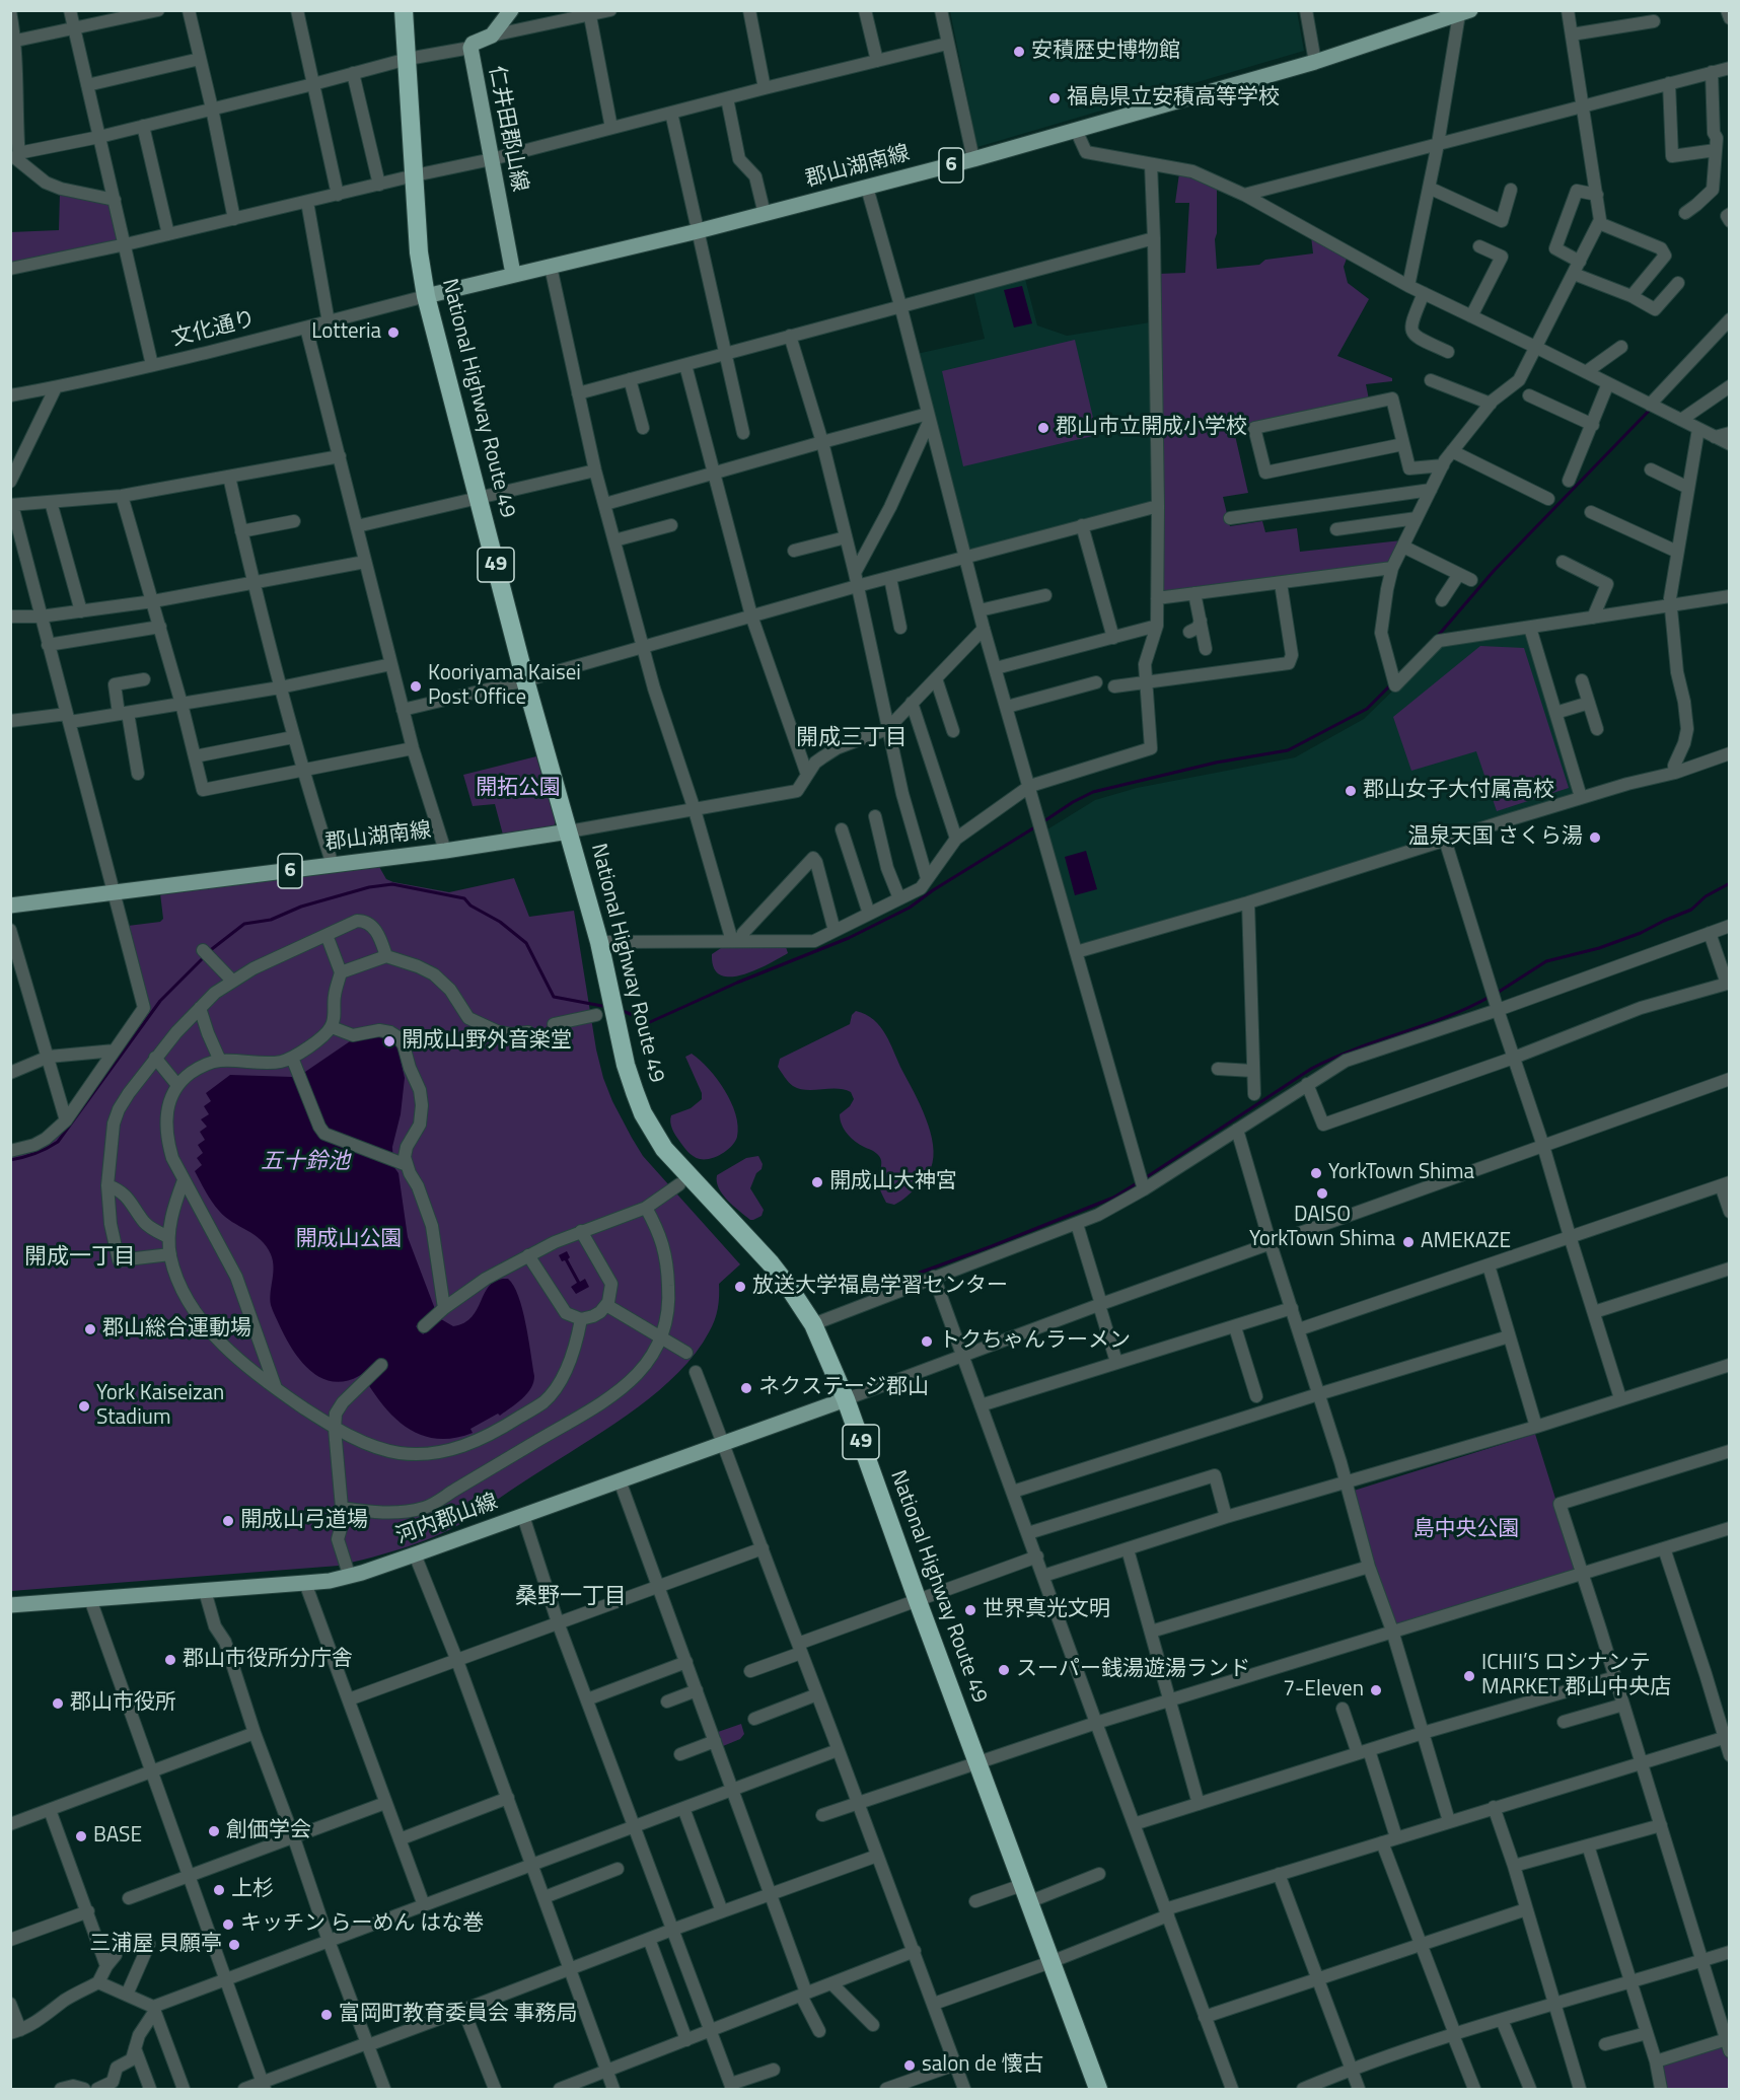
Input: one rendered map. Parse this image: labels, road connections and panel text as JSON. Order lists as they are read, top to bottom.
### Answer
{
  "streets": {
    "highway": ["National Highway Route 49", "49"],
    "main road": [
      "仁井田郡山線",
      "6",
      "郡山湖南線",
      "河内郡山線"
    ],
    "street": ["文化通り"]
  },
  "crossings": [
    ["仁井田郡山線", "郡山湖南線"],
    ["郡山湖南線", "文化通り"],
    ["郡山湖南線", "National Highway Route 49"],
    ["文化通り", "National Highway Route 49"],
    ["National Highway Route 49", "河内郡山線"]
  ],
  "districts": ["開成三丁目", "開成一丁目", "桑野一丁目"],
  "water": ["五十鈴池"],
  "parks": ["開拓公園", "開成山公園", "島中央公園"],
  "places": [
    "安積歴史博物館",
    "福島県立安積高等学校",
    "Lotteria",
    "郡山市立開成小学校",
    "Kooriyama Kaisei Post Office",
    "郡山女子大付属高校",
    "温泉天国 さくら湯",
    "開成山野外音楽堂",
    "YorkTown Shima",
    "開成山大神宮",
    "DAISO YorkTown Shima",
    "AMEKAZE",
    "放送大学福島学習センター",
    "郡山総合運動場",
    "トクちゃんラーメン",
    "ネクステージ郡山",
    "York Kaiseizan Stadium",
    "開成山弓道場",
    "世界真光文明",
    "郡山市役所分庁舎",
    "スーパー銭湯遊湯ランド",
    "ICHII’S ロシナンテ MARKET 郡山中央店",
    "7-Eleven",
    "郡山市役所",
    "創価学会",
    "BASE",
    "上杉",
    "キッチン らーめん はな巻",
    "三浦屋 貝願亭",
    "富岡町教育委員会 事務局",
    "salon de 懐古"
  ]
}
